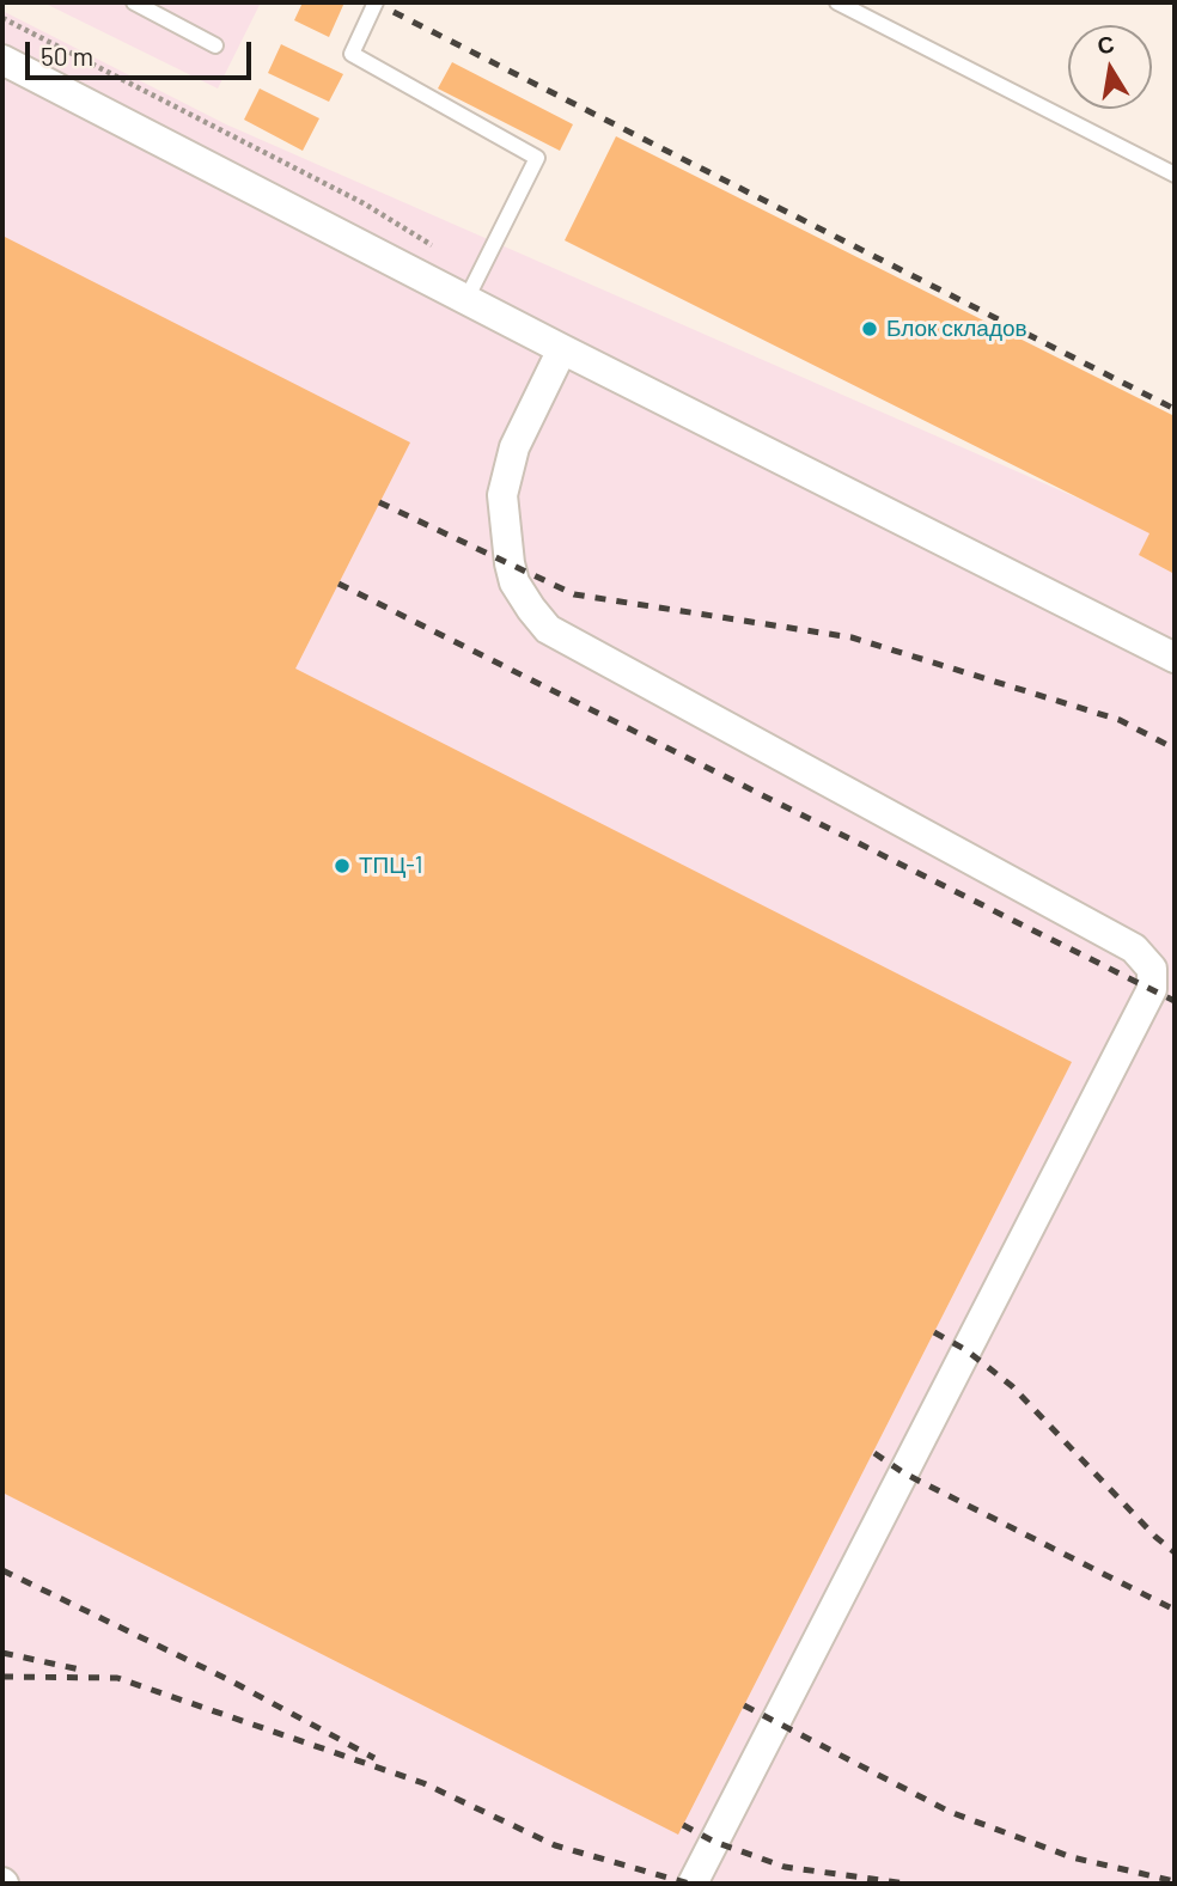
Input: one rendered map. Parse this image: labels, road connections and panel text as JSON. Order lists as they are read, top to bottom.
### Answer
{
  "places": ["Блок складов", "ТПЦ-1"],
  "scale_bar": "50 m",
  "north": "top"
}
